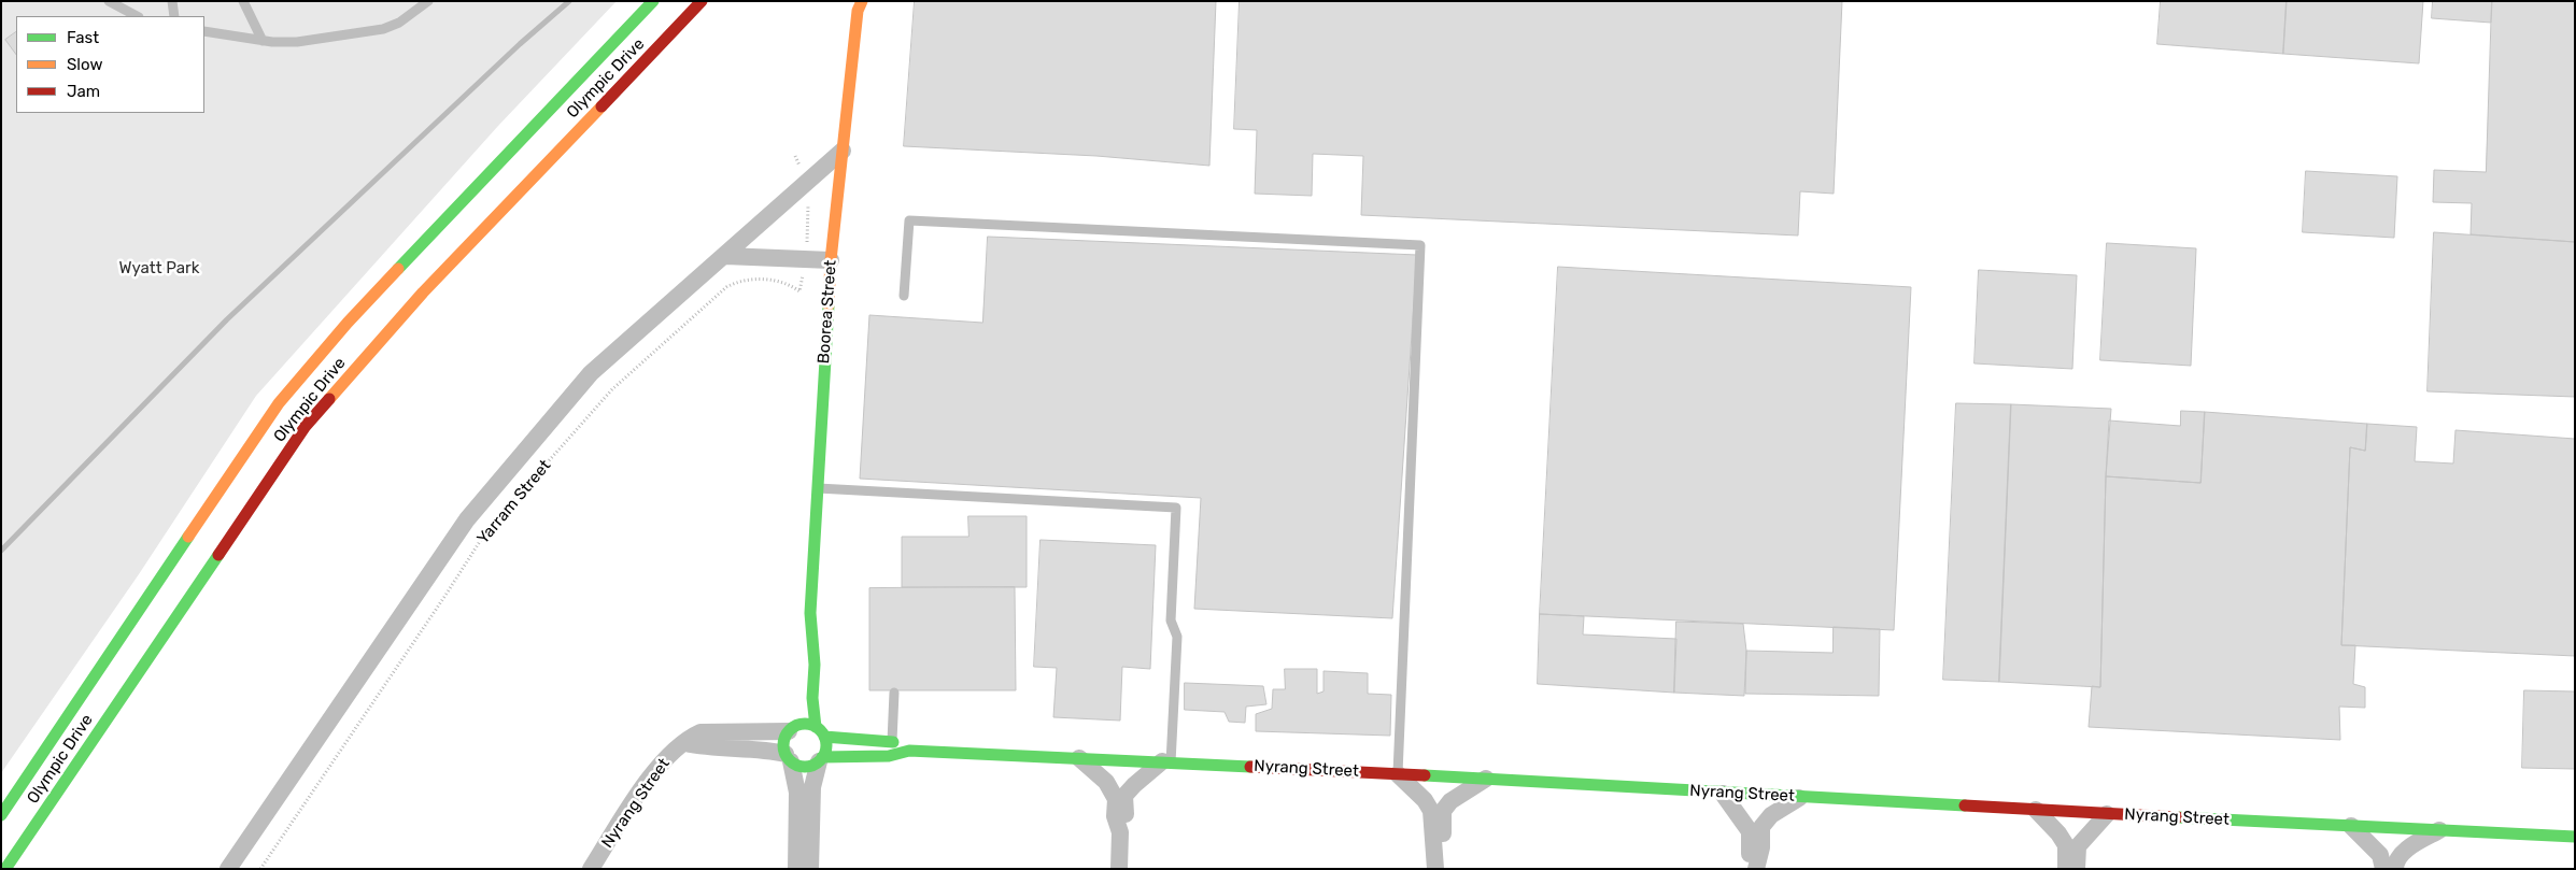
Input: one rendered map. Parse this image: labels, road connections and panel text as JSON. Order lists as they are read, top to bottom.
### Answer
{
  "streets": {
    "main road": ["Olympic Drive", "Boorea Street", "Nyrang Street"],
    "street": ["Yarram Street"]
  },
  "crossings": [
    ["Boorea Street", "Yarram Street"],
    ["Boorea Street", "Nyrang Street"]
  ],
  "parks": ["Wyatt Park"],
  "legend": ["Fast", "Slow", "Jam"]
}
